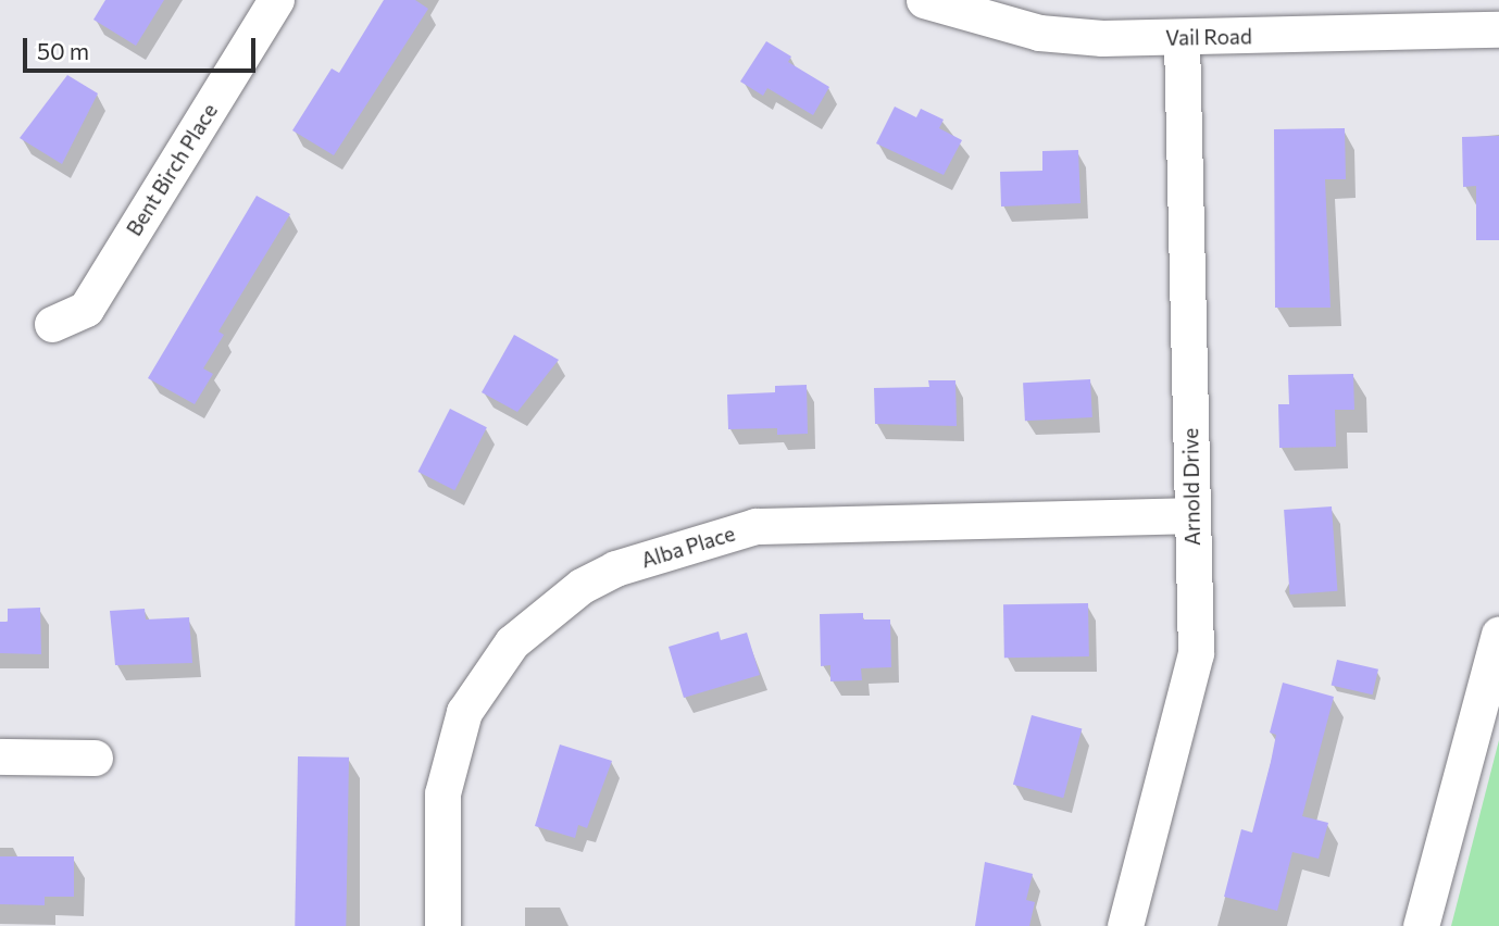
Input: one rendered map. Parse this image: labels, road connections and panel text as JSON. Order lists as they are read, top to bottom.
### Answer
{
  "streets": {
    "street": [
      "Vail Road",
      "Bent Birch Place",
      "Arnold Drive",
      "Alba Place"
    ]
  },
  "crossings": [
    ["Vail Road", "Arnold Drive"],
    ["Arnold Drive", "Alba Place"]
  ],
  "scale_bar": "50 m"
}
